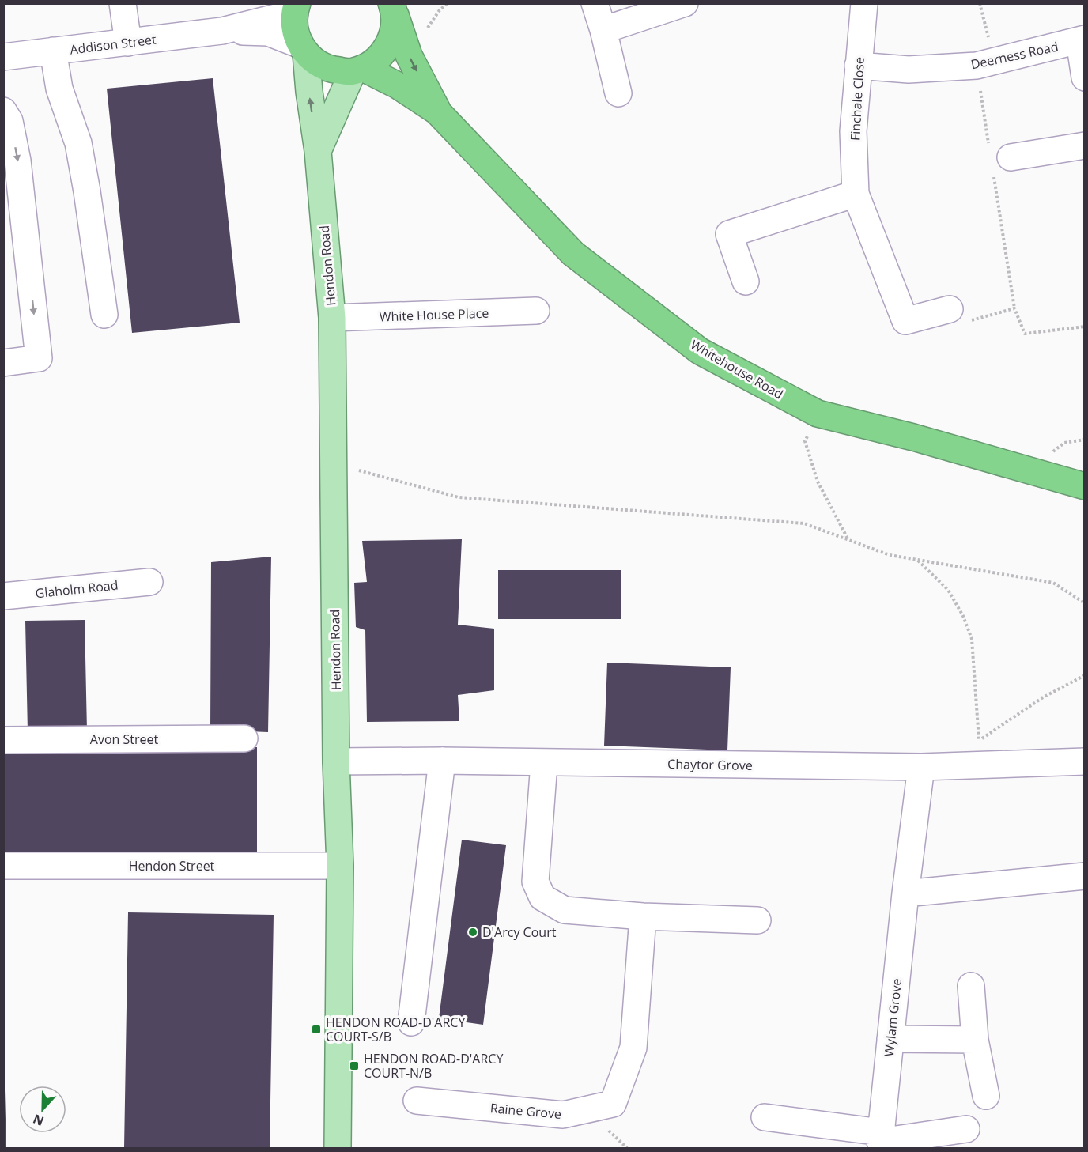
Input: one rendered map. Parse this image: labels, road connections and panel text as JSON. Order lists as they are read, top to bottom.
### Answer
{
  "streets": {
    "highway": ["Whitehouse Road"],
    "main road": ["Hendon Road"],
    "street": [
      "Addison Street",
      "Deerness Road",
      "Finchale Close",
      "White House Place",
      "Glaholm Road",
      "Avon Street",
      "Chaytor Grove",
      "Hendon Street",
      "Wylam Grove",
      "Raine Grove"
    ]
  },
  "crossings": [
    ["Deerness Road", "Finchale Close"],
    ["Hendon Road", "White House Place"],
    ["Hendon Road", "Whitehouse Road"],
    ["Hendon Road", "Chaytor Grove"],
    ["Hendon Road", "Hendon Street"],
    ["Chaytor Grove", "Wylam Grove"]
  ],
  "places": {
    "other": ["D'Arcy Court"],
    "transit": ["HENDON ROAD-D'ARCY COURT-S/B", "HENDON ROAD-D'ARCY COURT-N/B"]
  },
  "north": "bottom"
}
